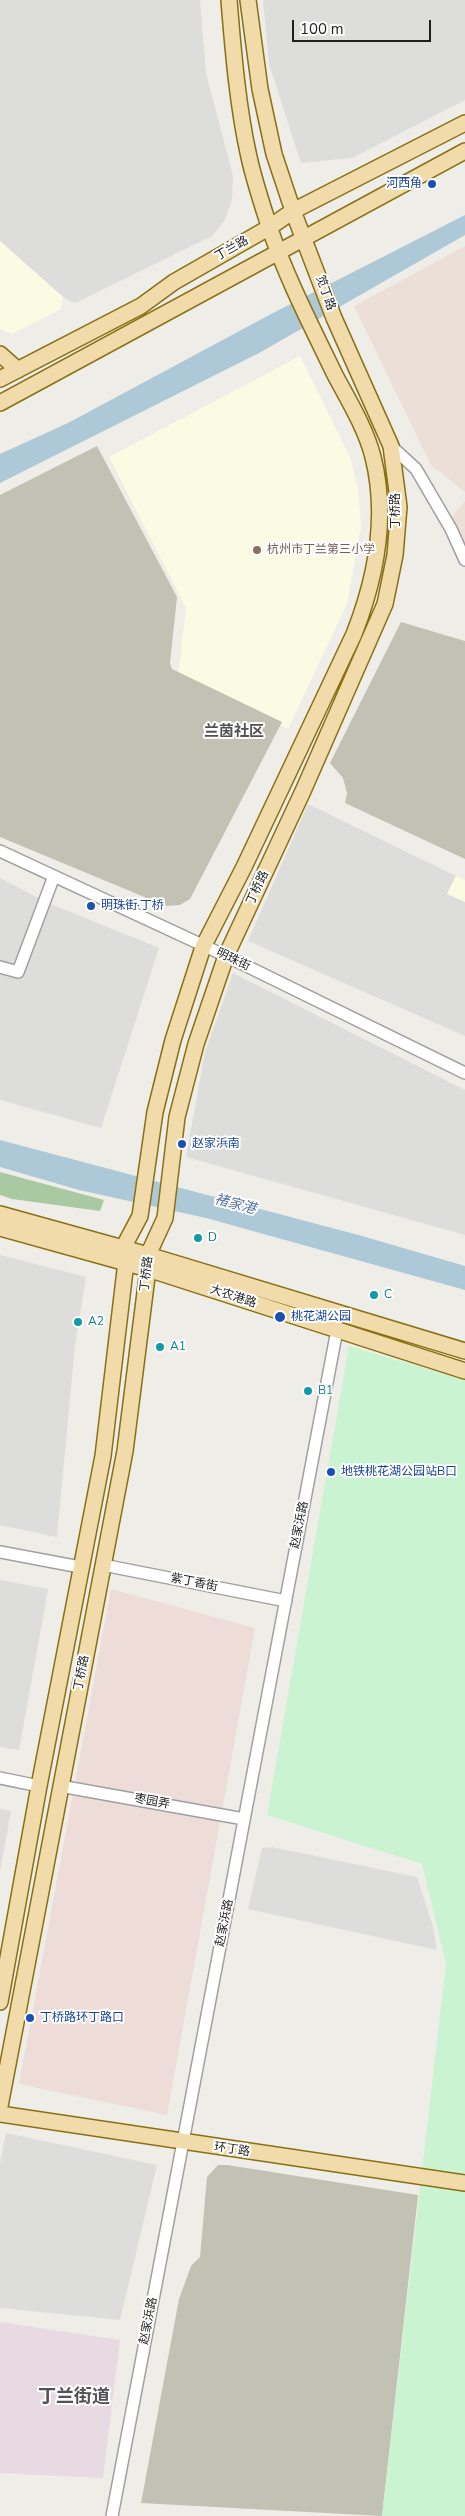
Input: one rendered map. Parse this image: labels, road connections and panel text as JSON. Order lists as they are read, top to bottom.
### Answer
{
  "streets": {
    "main road": [
      "丁兰路",
      "笕丁路",
      "丁桥路",
      "大农港路",
      "环丁路"
    ],
    "street": [
      "明珠街",
      "赵家浜路",
      "紫丁香街",
      "枣园弄"
    ]
  },
  "crossings": [
    ["丁兰路", "笕丁路"],
    ["笕丁路", "丁桥路"],
    ["丁桥路", "明珠街"],
    ["丁桥路", "大农港路"],
    ["丁桥路", "紫丁香街"],
    ["丁桥路", "枣园弄"],
    ["大农港路", "赵家浜路"],
    ["赵家浜路", "紫丁香街"],
    ["赵家浜路", "枣园弄"],
    ["赵家浜路", "环丁路"]
  ],
  "districts": ["兰茵社区", "丁兰街道"],
  "water": ["褚家港"],
  "places": [
    "河西角",
    "杭州市丁兰第三小学",
    "明珠街·丁桥",
    "赵家浜南",
    "D",
    "C",
    "桃花湖公园",
    "A2",
    "A1",
    "B1",
    "地铁桃花湖公园站B口",
    "丁桥路环丁路口"
  ],
  "scale_bar": "100 m"
}
